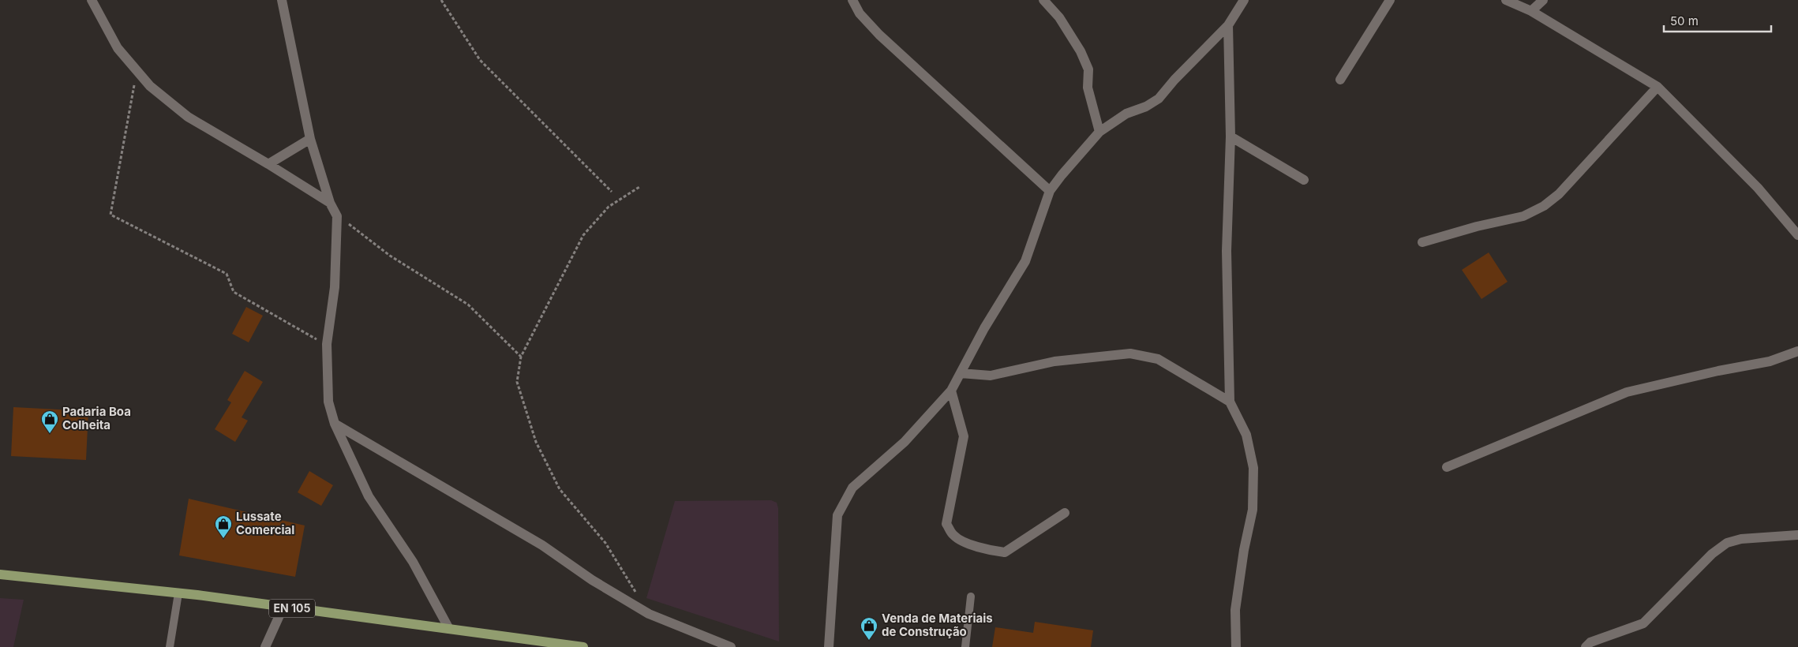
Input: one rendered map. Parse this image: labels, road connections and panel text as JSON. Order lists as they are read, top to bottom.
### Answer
{
  "streets": {
    "main road": ["EN 105"]
  },
  "places": {
    "shop": ["Padaria Boa Colheita", "Lussate Comercial", "Venda de Materiais de Construção"]
  },
  "scale_bar": "50 m"
}
